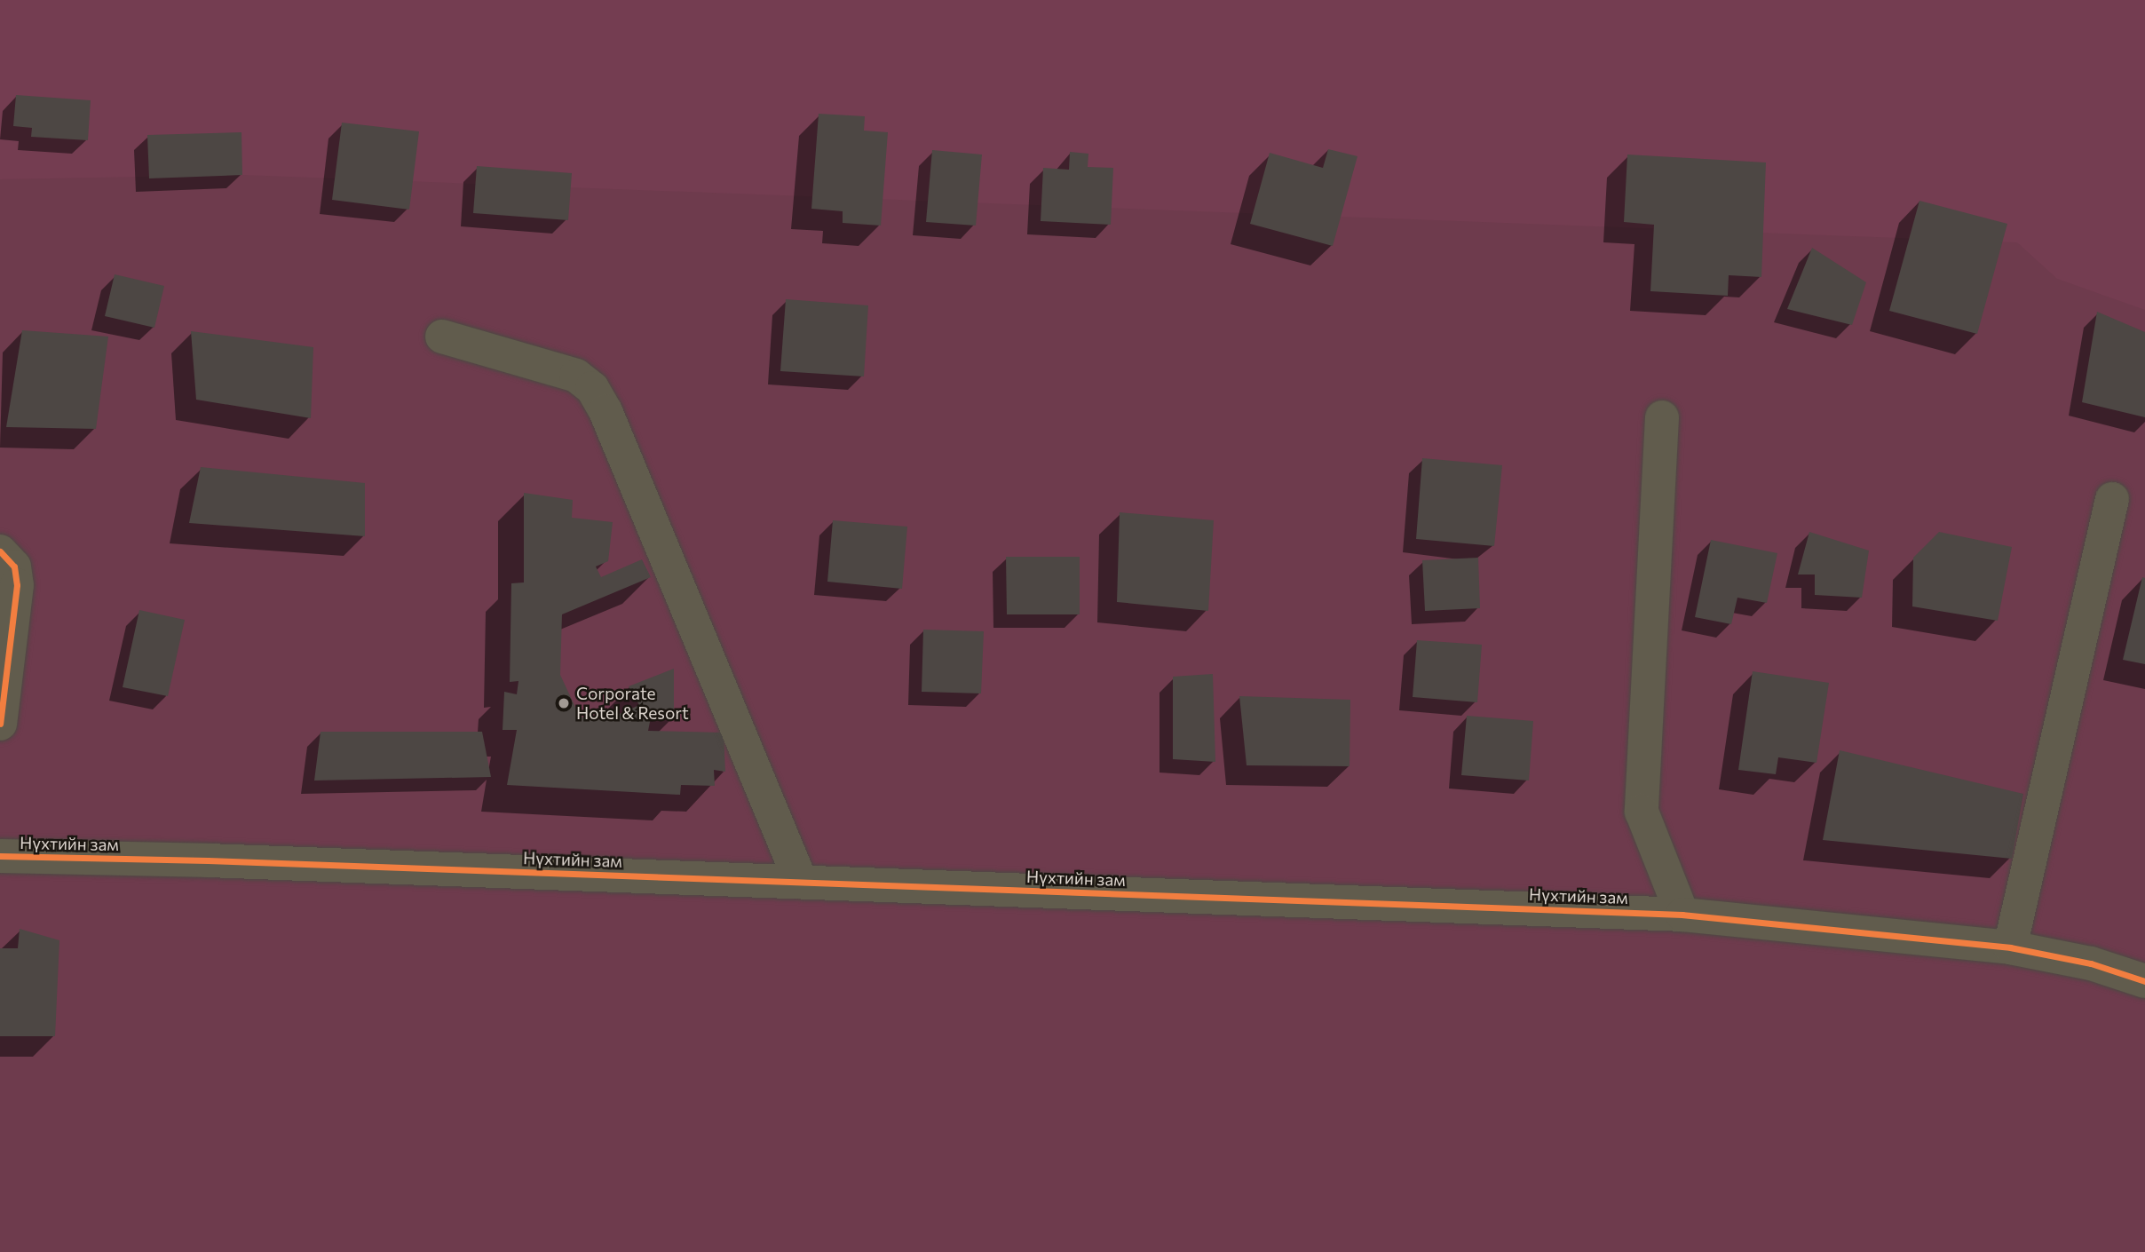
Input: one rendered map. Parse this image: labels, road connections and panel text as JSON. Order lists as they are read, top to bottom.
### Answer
{
  "streets": {
    "street": ["Нүхтийн зам"]
  },
  "places": ["Corporate Hotel & Resort"]
}
